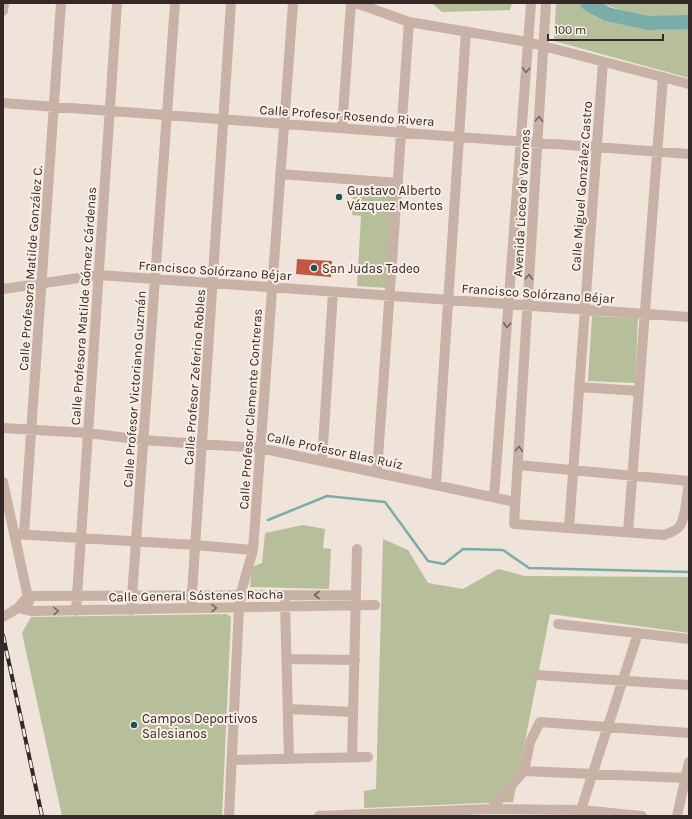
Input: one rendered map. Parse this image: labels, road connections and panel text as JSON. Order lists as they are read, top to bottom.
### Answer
{
  "streets": {
    "street": [
      "Calle Profesor Rosendo Rivera",
      "Calle Miguel González Castro",
      "Avenida Liceo de Varones",
      "Calle Profesora Matilde González C.",
      "Francisco Solórzano Béjar",
      "Calle Profesora Matilde Gómez Cárdenas",
      "Calle Profesor Zeferino Robles",
      "Calle Profesor Victoriano Guzmán",
      "Calle Profesor Clemente Contreras",
      "Calle Profesor Blas Ruíz",
      "Calle General Sóstenes Rocha"
    ]
  },
  "crossings": [
    ["Calle Profesor Rosendo Rivera", "Calle Miguel González Castro"],
    ["Calle Profesor Rosendo Rivera", "Avenida Liceo de Varones"],
    ["Calle Profesor Rosendo Rivera", "Calle Profesora Matilde González C."],
    ["Calle Profesor Rosendo Rivera", "Calle Profesora Matilde Gómez Cárdenas"],
    ["Calle Profesor Rosendo Rivera", "Calle Profesor Zeferino Robles"],
    ["Calle Profesor Rosendo Rivera", "Calle Profesor Victoriano Guzmán"],
    ["Calle Profesor Rosendo Rivera", "Calle Profesor Clemente Contreras"],
    ["Calle Miguel González Castro", "Avenida Liceo de Varones"],
    ["Calle Miguel González Castro", "Francisco Solórzano Béjar"],
    ["Avenida Liceo de Varones", "Francisco Solórzano Béjar"],
    ["Avenida Liceo de Varones", "Calle Profesor Blas Ruíz"],
    ["Calle Profesora Matilde González C.", "Francisco Solórzano Béjar"],
    ["Calle Profesora Matilde González C.", "Calle Profesor Blas Ruíz"],
    ["Francisco Solórzano Béjar", "Calle Profesora Matilde Gómez Cárdenas"],
    ["Francisco Solórzano Béjar", "Calle Profesor Zeferino Robles"],
    ["Francisco Solórzano Béjar", "Calle Profesor Victoriano Guzmán"],
    ["Francisco Solórzano Béjar", "Calle Profesor Clemente Contreras"],
    ["Calle Profesora Matilde Gómez Cárdenas", "Calle Profesor Blas Ruíz"],
    ["Calle Profesora Matilde Gómez Cárdenas", "Calle General Sóstenes Rocha"],
    ["Calle Profesor Zeferino Robles", "Calle Profesor Blas Ruíz"],
    ["Calle Profesor Zeferino Robles", "Calle General Sóstenes Rocha"],
    ["Calle Profesor Victoriano Guzmán", "Calle Profesor Blas Ruíz"],
    ["Calle Profesor Victoriano Guzmán", "Calle General Sóstenes Rocha"],
    ["Calle Profesor Clemente Contreras", "Calle Profesor Blas Ruíz"],
    ["Calle Profesor Clemente Contreras", "Calle General Sóstenes Rocha"]
  ],
  "places": ["Gustavo Alberto Vázquez Montes", "San Judas Tadeo", "Campos Deportivos Salesianos"],
  "scale_bar": "100 m"
}
